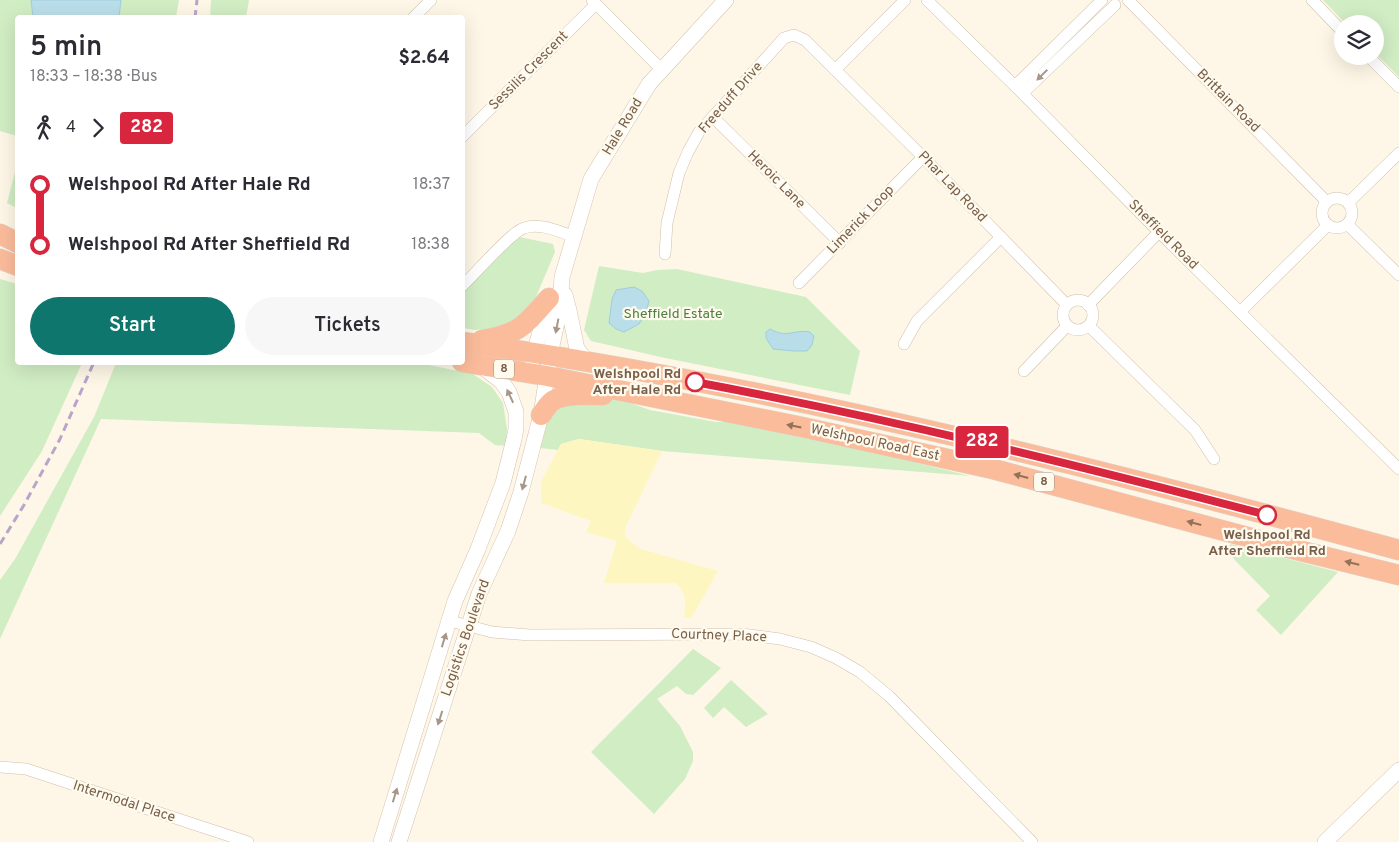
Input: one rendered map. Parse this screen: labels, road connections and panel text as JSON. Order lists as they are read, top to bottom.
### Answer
{
  "streets": {
    "highway": ["8", "Welshpool Road East"],
    "street": [
      "Sessilis Crescent",
      "Freeduff Drive",
      "Brittain Road",
      "Hale Road",
      "Heroic Lane",
      "Phar Lap Road",
      "Limerick Loop",
      "Sheffield Road",
      "Courtney Place",
      "Logistics Boulevard",
      "Intermodal Place"
    ]
  },
  "crossings": [
    ["Freeduff Drive", "Heroic Lane"],
    ["Freeduff Drive", "Phar Lap Road"],
    ["Hale Road", "8"],
    ["Hale Road", "Welshpool Road East"],
    ["Hale Road", "Logistics Boulevard"],
    ["Heroic Lane", "Limerick Loop"],
    ["Phar Lap Road", "Limerick Loop"],
    ["8", "Welshpool Road East"],
    ["8", "Logistics Boulevard"],
    ["Welshpool Road East", "Logistics Boulevard"],
    ["Courtney Place", "Logistics Boulevard"]
  ],
  "parks": ["Sheffield Estate"],
  "places": ["Welshpool Rd After Hale Rd", "Welshpool Rd After Sheffield Rd"],
  "lines": ["bus line 282"],
  "page": {
    "on_map": "282",
    "heading": ["5 min", "18:33 – 18:38 · Bus", "$2.64"],
    "legs": ["4", "282"],
    "list": [
      {
        "name": "Welshpool Rd After Hale Rd",
        "value": "18:37"
      },
      {
        "name": "Welshpool Rd After Sheffield Rd",
        "value": "18:38"
      }
    ],
    "buttons": ["Start", "Tickets"]
  }
}
